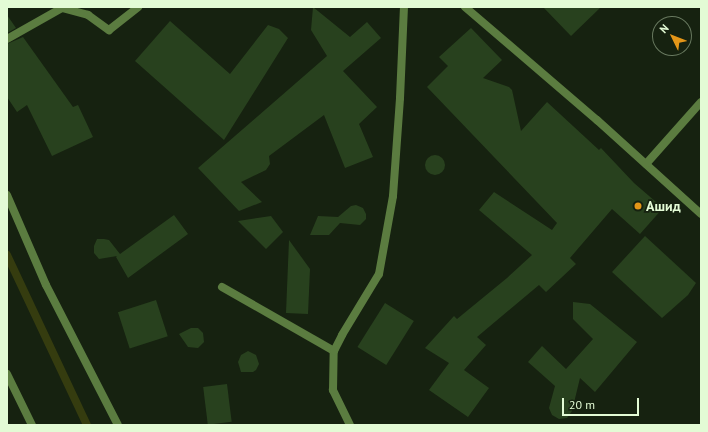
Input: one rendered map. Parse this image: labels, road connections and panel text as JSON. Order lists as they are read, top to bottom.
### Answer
{
  "places": ["Ашид"],
  "scale_bar": "20 m",
  "north": "top left"
}
